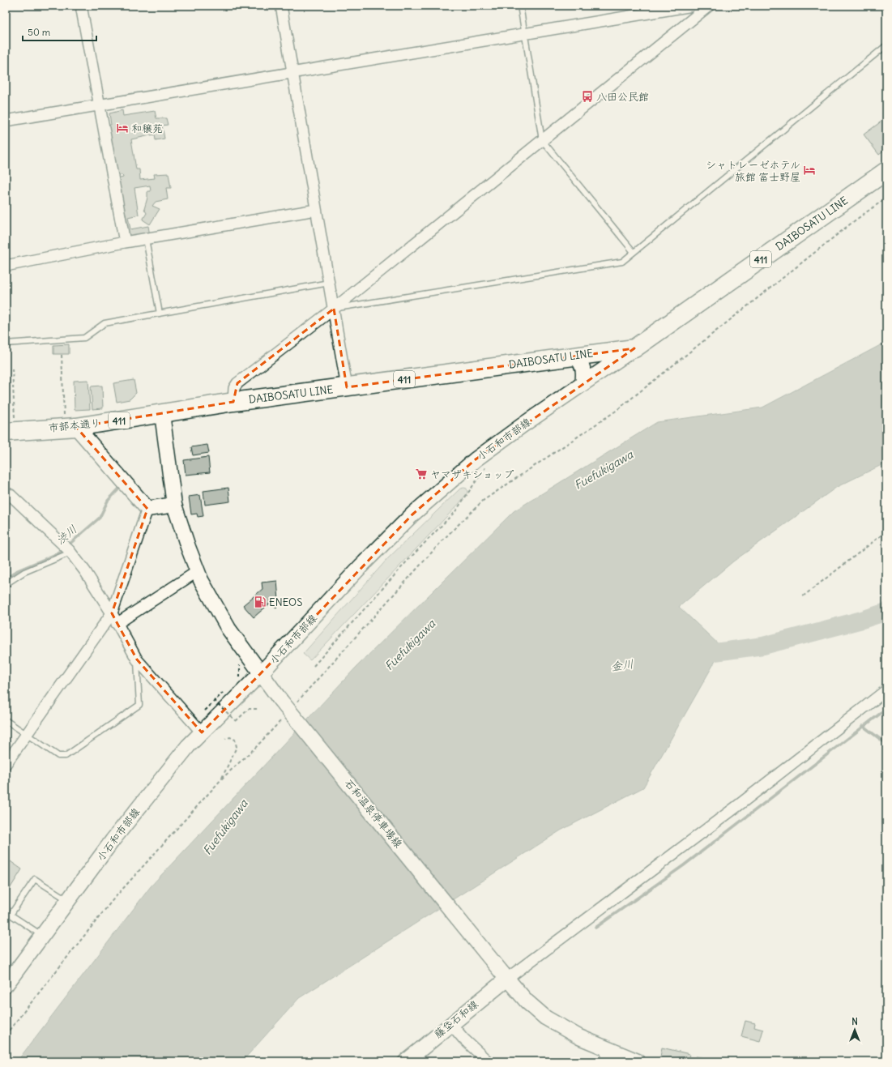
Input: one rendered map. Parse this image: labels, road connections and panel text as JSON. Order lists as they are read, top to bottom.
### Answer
{
  "streets": {
    "highway": ["DAIBOSATU LINE", "411", "市部本通り"],
    "main road": ["小石和市部線", "石和温泉停車場線", "藤垈石和線"]
  },
  "crossings": [
    ["DAIBOSATU LINE", "市部本通り"],
    ["DAIBOSATU LINE", "小石和市部線"],
    ["DAIBOSATU LINE", "石和温泉停車場線"],
    ["市部本通り", "石和温泉停車場線"],
    ["小石和市部線", "石和温泉停車場線"],
    ["石和温泉停車場線", "藤垈石和線"]
  ],
  "water": ["Fuefukigawa", "渋川", "金川"],
  "places": {
    "bus stop": ["八田公民館"],
    "hotel": ["和穣苑", "シャトレーゼホテル 旅館 富士野屋"],
    "supermarket": ["ヤマザキショップ"],
    "fuel station": ["ENEOS"]
  },
  "scale_bar": "50 m",
  "north": "top"
}
